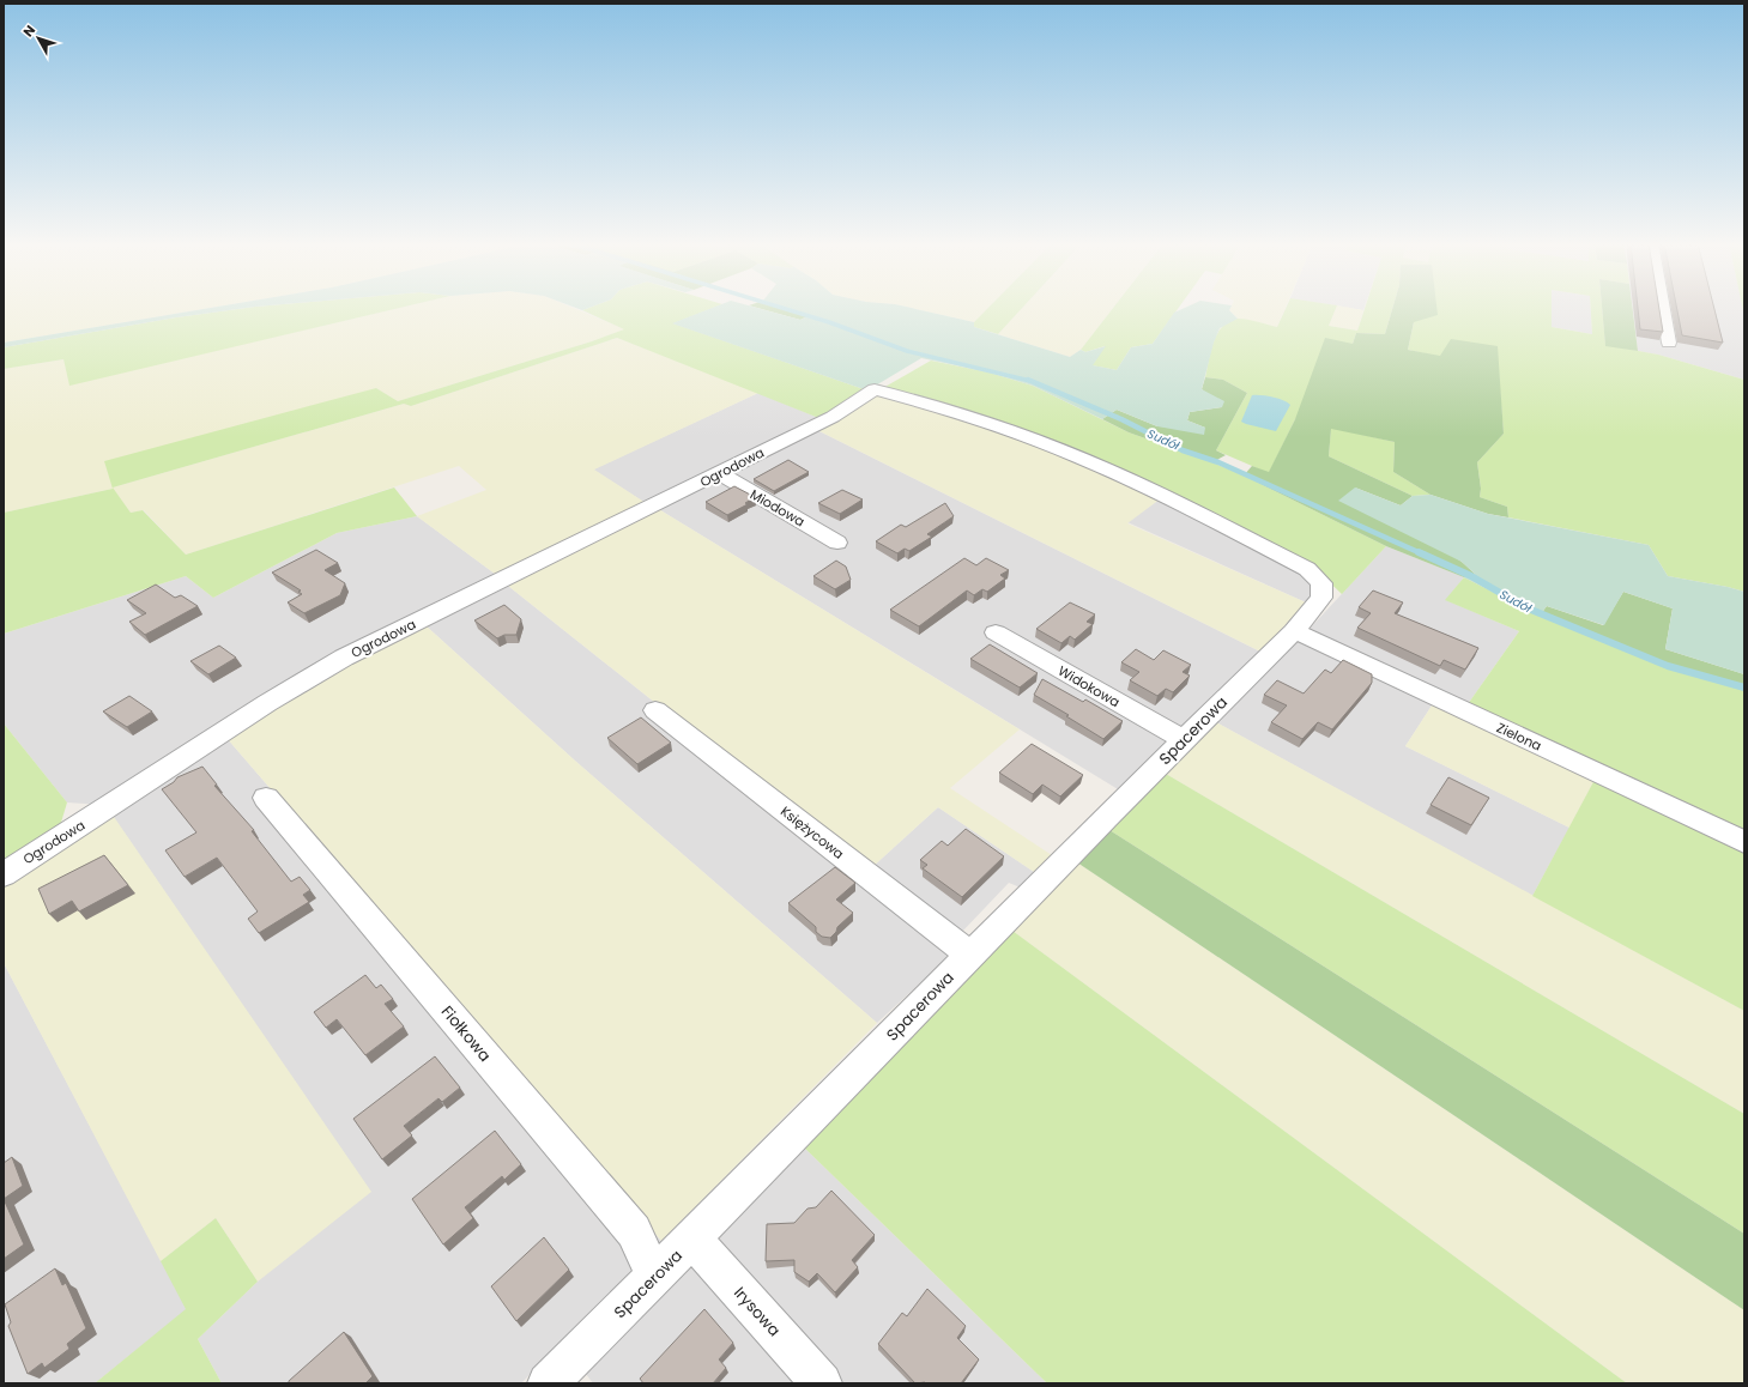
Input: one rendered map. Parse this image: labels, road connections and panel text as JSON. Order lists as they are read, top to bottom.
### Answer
{
  "streets": {
    "street": [
      "Ogrodowa",
      "Miodowa",
      "Widokowa",
      "Spacerowa",
      "Zielona",
      "Księżycowa",
      "Fiołkowa",
      "Irysowa"
    ]
  },
  "crossings": [
    ["Ogrodowa", "Miodowa"],
    ["Ogrodowa", "Spacerowa"],
    ["Ogrodowa", "Zielona"],
    ["Widokowa", "Spacerowa"],
    ["Spacerowa", "Zielona"],
    ["Spacerowa", "Księżycowa"],
    ["Spacerowa", "Fiołkowa"],
    ["Spacerowa", "Irysowa"]
  ],
  "water": ["Sudół"],
  "north": "top left"
}
